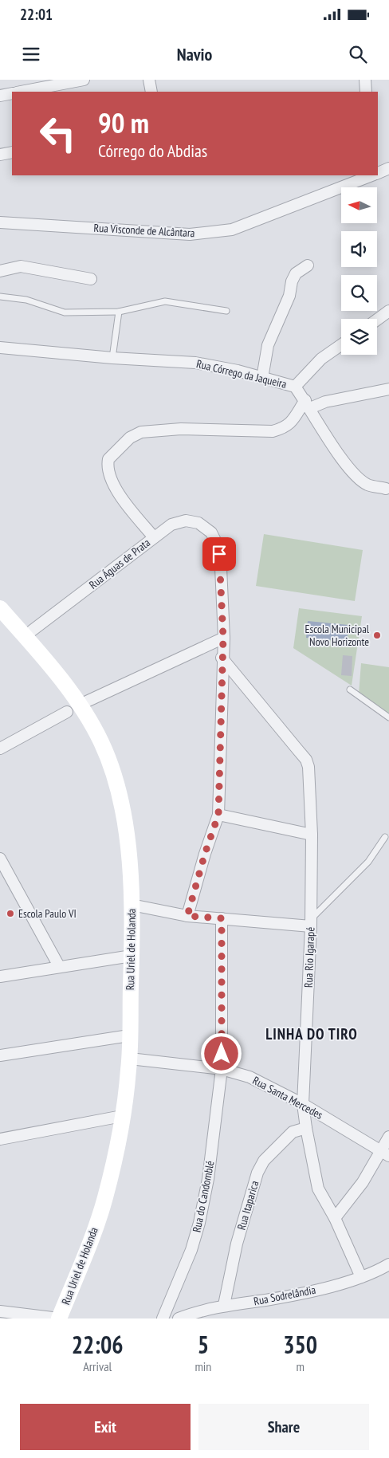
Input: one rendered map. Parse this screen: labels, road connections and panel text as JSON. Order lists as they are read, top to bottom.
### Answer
{
  "streets": {
    "main road": ["Rua Uriel de Holanda"],
    "street": [
      "Rua Visconde de Alcântara",
      "Rua Córrego da Jaqueira",
      "Rua Águas de Prata",
      "Rua Rio Igarapé",
      "Rua Santa Mercedes",
      "Rua do Candomblé",
      "Rua Itaparica",
      "Rua Sodrelândia"
    ]
  },
  "crossings": [
    ["Rua Águas de Prata", "Rua Uriel de Holanda"],
    ["Rua Uriel de Holanda", "Rua Santa Mercedes"],
    ["Rua Rio Igarapé", "Rua Santa Mercedes"],
    ["Rua Rio Igarapé", "Rua Itaparica"],
    ["Rua Rio Igarapé", "Rua Sodrelândia"],
    ["Rua Santa Mercedes", "Rua do Candomblé"],
    ["Rua Itaparica", "Rua Sodrelândia"]
  ],
  "districts": ["LINHA DO TIRO"],
  "places": ["Escola Municipal Novo Horizonte", "Escola Paulo VI"],
  "north": "left",
  "page": {
    "status": "22:01",
    "header": "Navio",
    "turn": ["90 m", "Córrego do Abdias"],
    "eta": [
      "22:06",
      "Arrival",
      "5",
      "min",
      "350",
      "m"
    ],
    "buttons": ["Exit", "Share"]
  }
}
